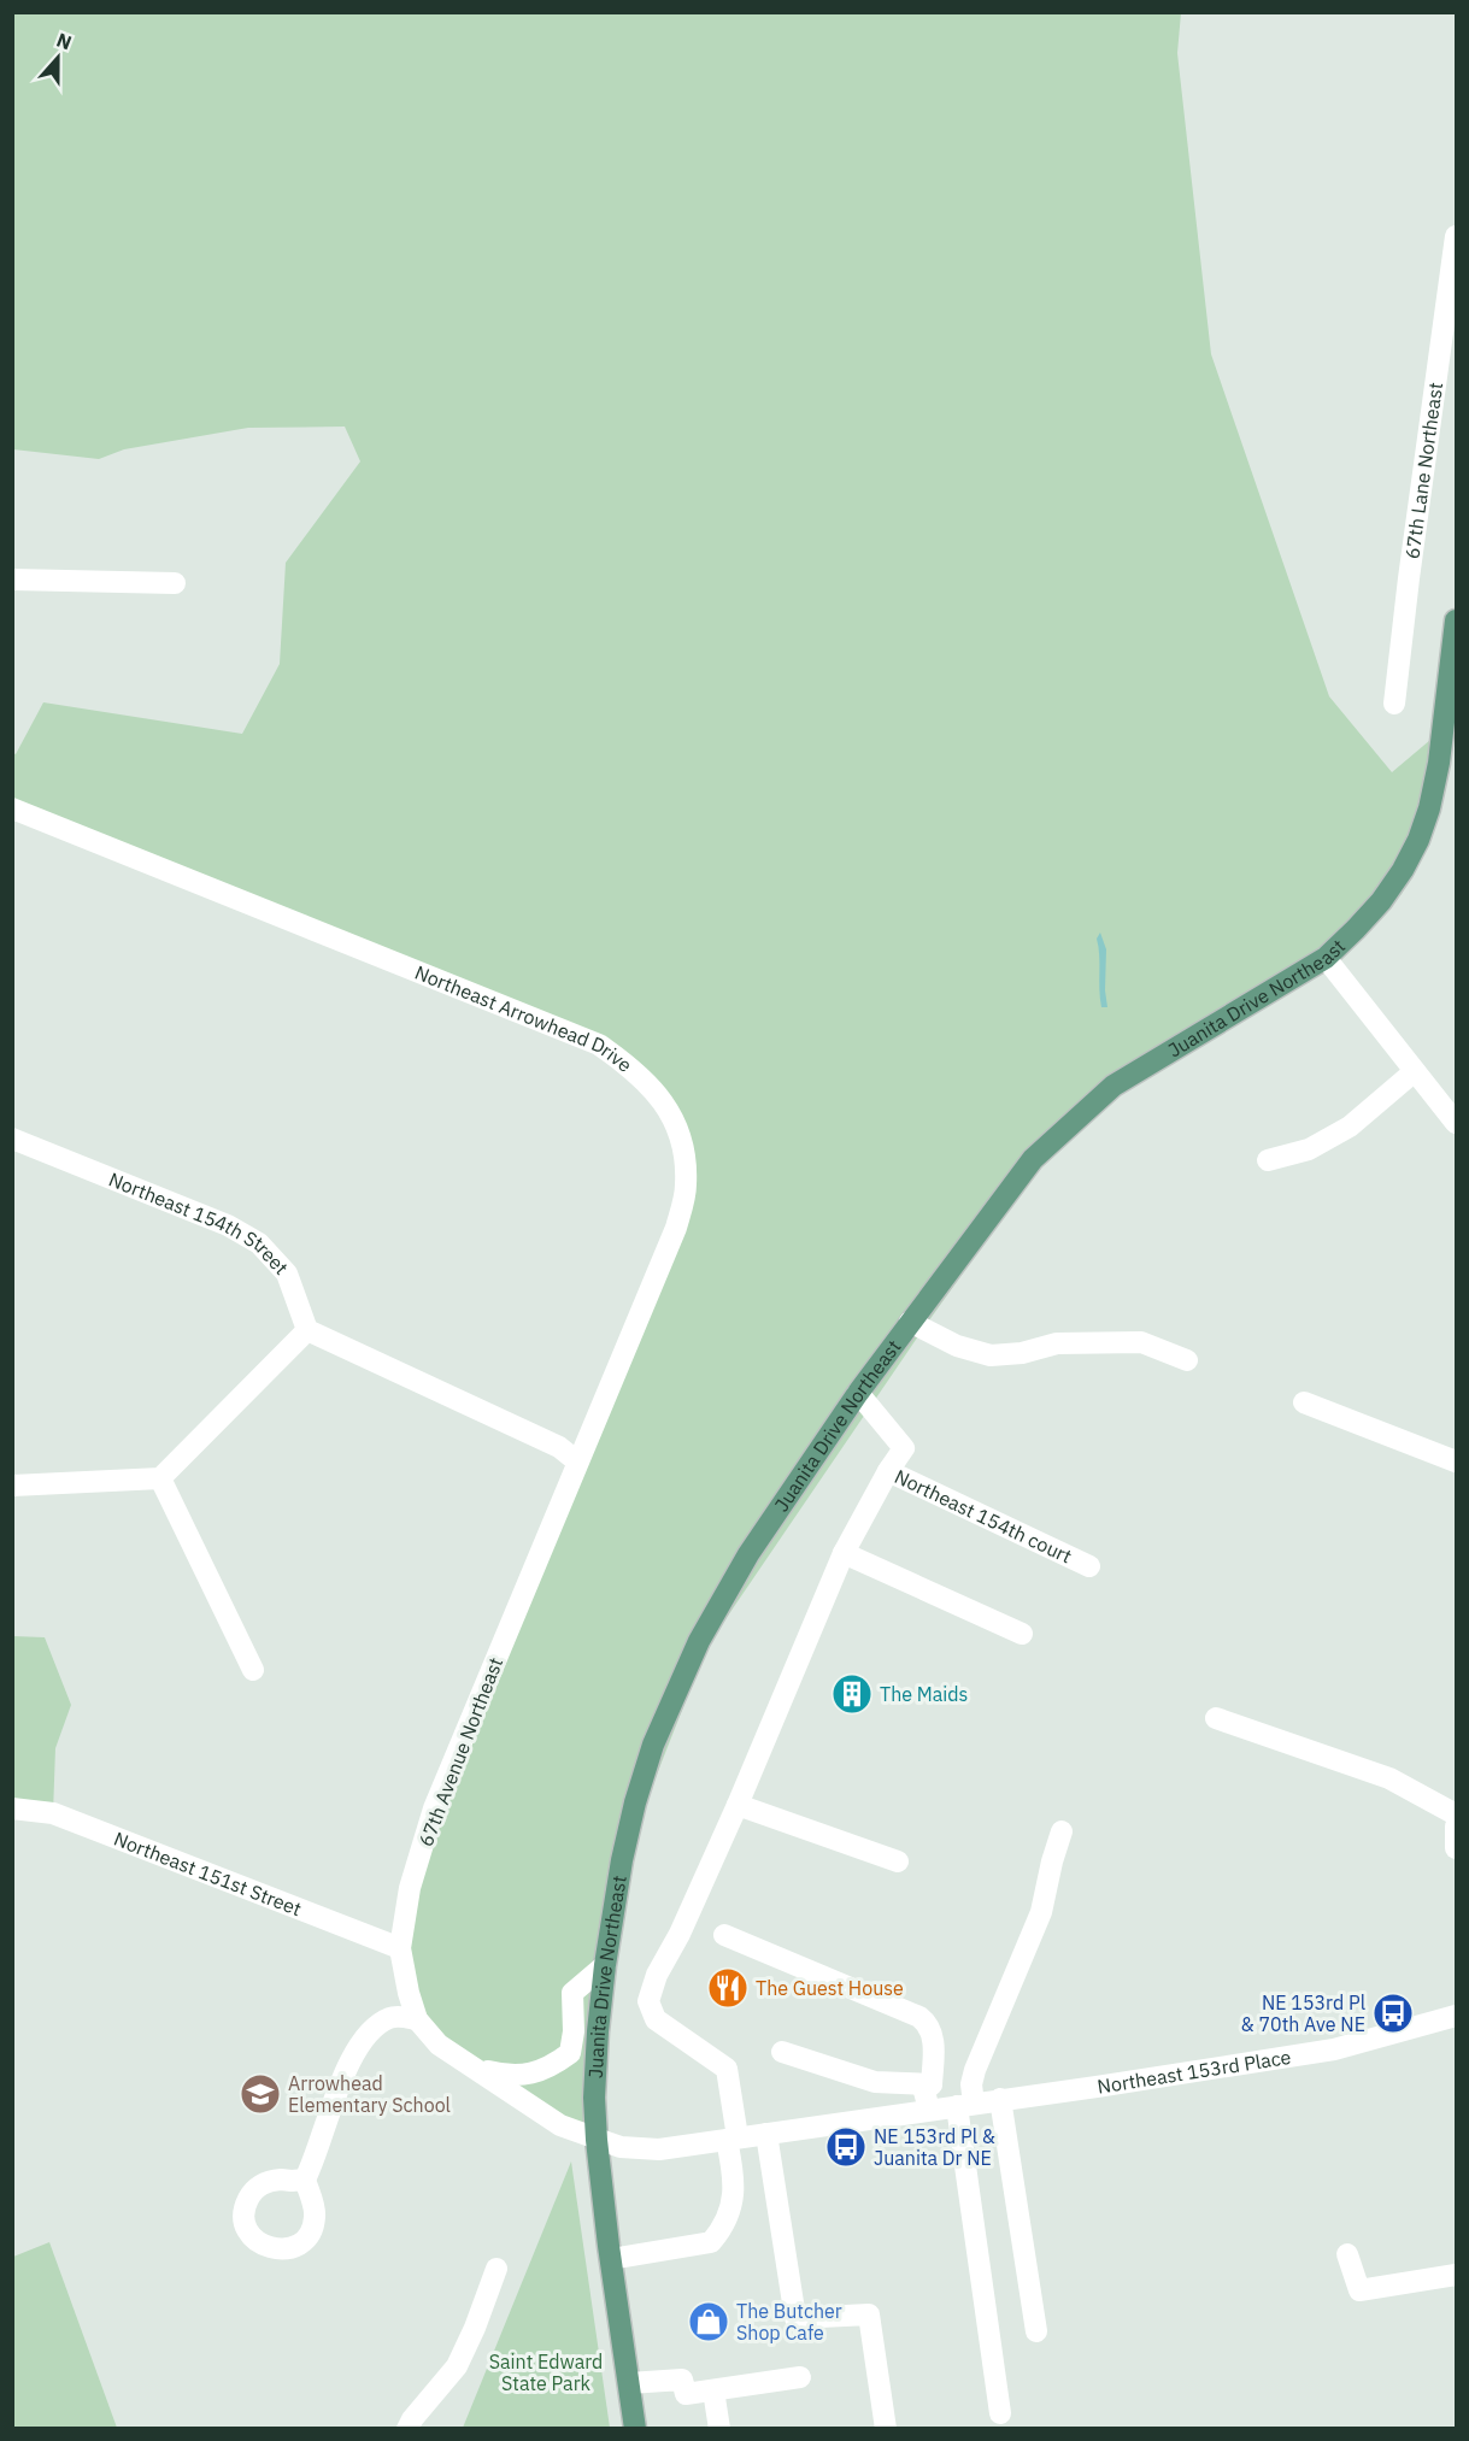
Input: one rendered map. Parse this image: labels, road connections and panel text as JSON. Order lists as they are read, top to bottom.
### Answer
{
  "streets": {
    "main road": ["Juanita Drive Northeast"],
    "street": [
      "67th Lane Northeast",
      "Northeast Arrowhead Drive",
      "Northeast 154th Street",
      "Northeast 154th court",
      "67th Avenue Northeast",
      "Northeast 151st Street",
      "Northeast 153rd Place"
    ]
  },
  "crossings": [
    ["Juanita Drive Northeast", "Northeast 154th court"],
    ["Juanita Drive Northeast", "67th Avenue Northeast"],
    ["Juanita Drive Northeast", "Northeast 153rd Place"],
    ["Northeast Arrowhead Drive", "67th Avenue Northeast"],
    ["67th Avenue Northeast", "Northeast 151st Street"],
    ["67th Avenue Northeast", "Northeast 153rd Place"]
  ],
  "parks": ["Saint Edward State Park"],
  "places": {
    "building": ["The Maids"],
    "restaurant": ["The Guest House"],
    "bus stop": ["NE 153rd Pl & 70th Ave NE", "NE 153rd Pl & Juanita Dr NE"],
    "school or university": ["Arrowhead Elementary School"],
    "shop": ["The Butcher Shop Cafe"]
  },
  "north": "top"
}
